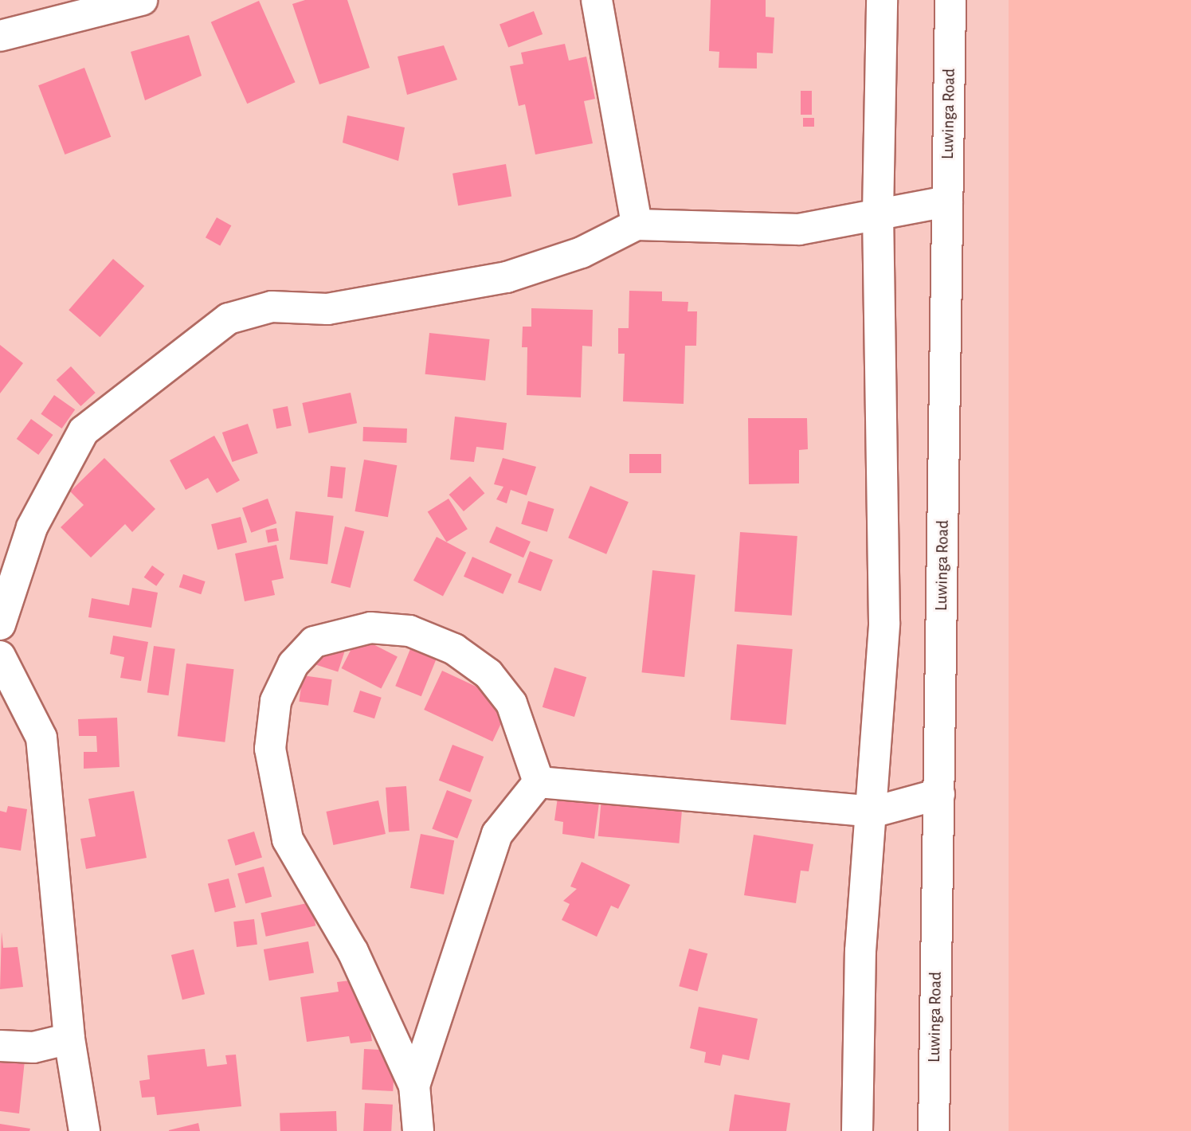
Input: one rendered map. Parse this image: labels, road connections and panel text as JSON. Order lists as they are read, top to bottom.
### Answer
{
  "streets": {
    "main road": ["Luwinga Road"]
  }
}
